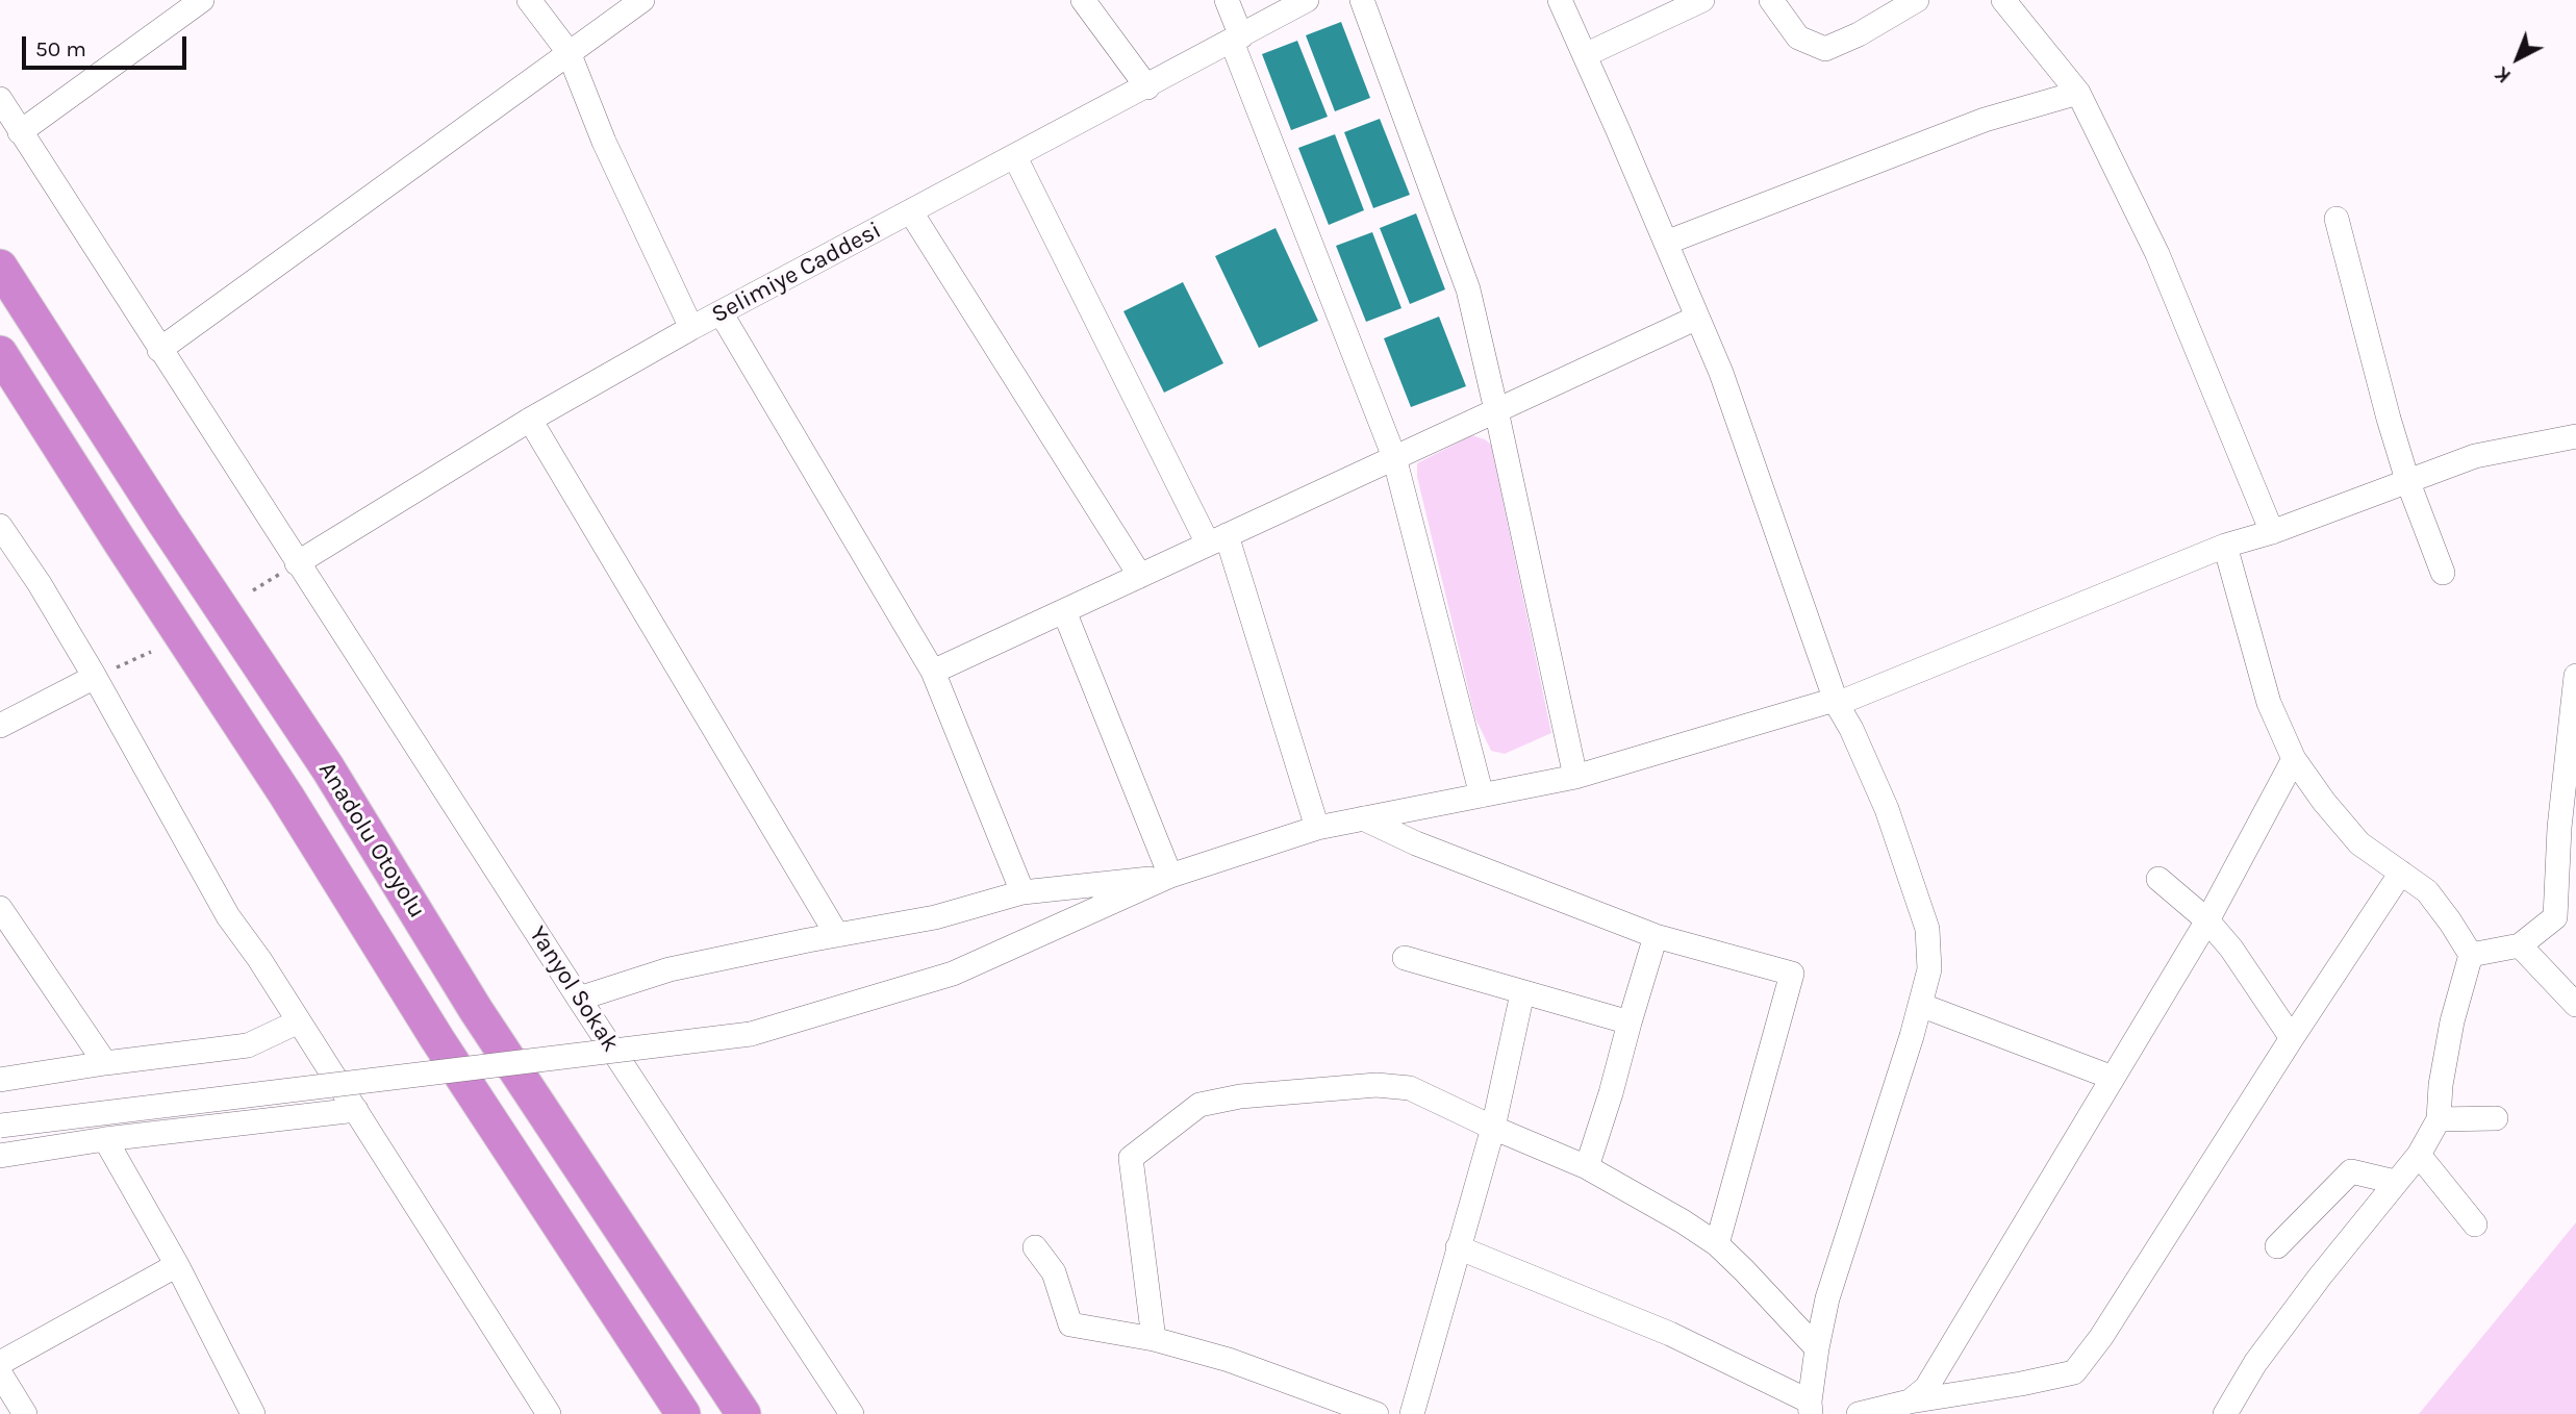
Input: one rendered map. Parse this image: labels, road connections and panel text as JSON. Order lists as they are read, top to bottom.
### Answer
{
  "streets": {
    "highway": ["Anadolu Otoyolu"],
    "street": ["Selimiye Caddesi", "Yanyol Sokak"]
  },
  "crossings": [
    ["Selimiye Caddesi", "Yanyol Sokak"]
  ],
  "scale_bar": "50 m",
  "north": "bottom left"
}
